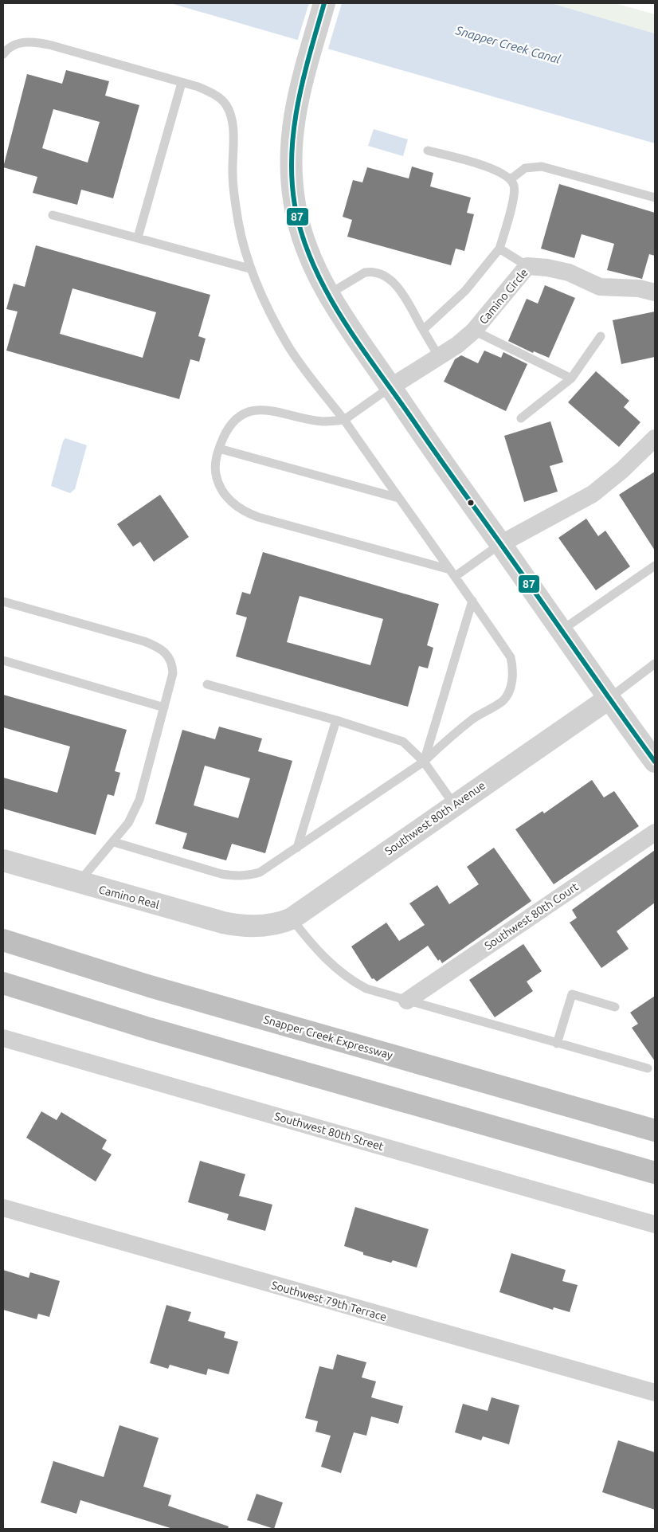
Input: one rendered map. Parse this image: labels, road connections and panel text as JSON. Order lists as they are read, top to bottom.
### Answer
{
  "streets": {
    "highway": ["Snapper Creek Expressway"],
    "street": [
      "Camino Circle",
      "Southwest 80th Avenue",
      "Camino Real",
      "Southwest 80th Court",
      "Southwest 80th Street",
      "Southwest 79th Terrace"
    ]
  },
  "crossings": [
    ["Southwest 80th Avenue", "Camino Real"]
  ],
  "water": ["Snapper Creek Canal"],
  "lines": ["transit line 87"]
}
